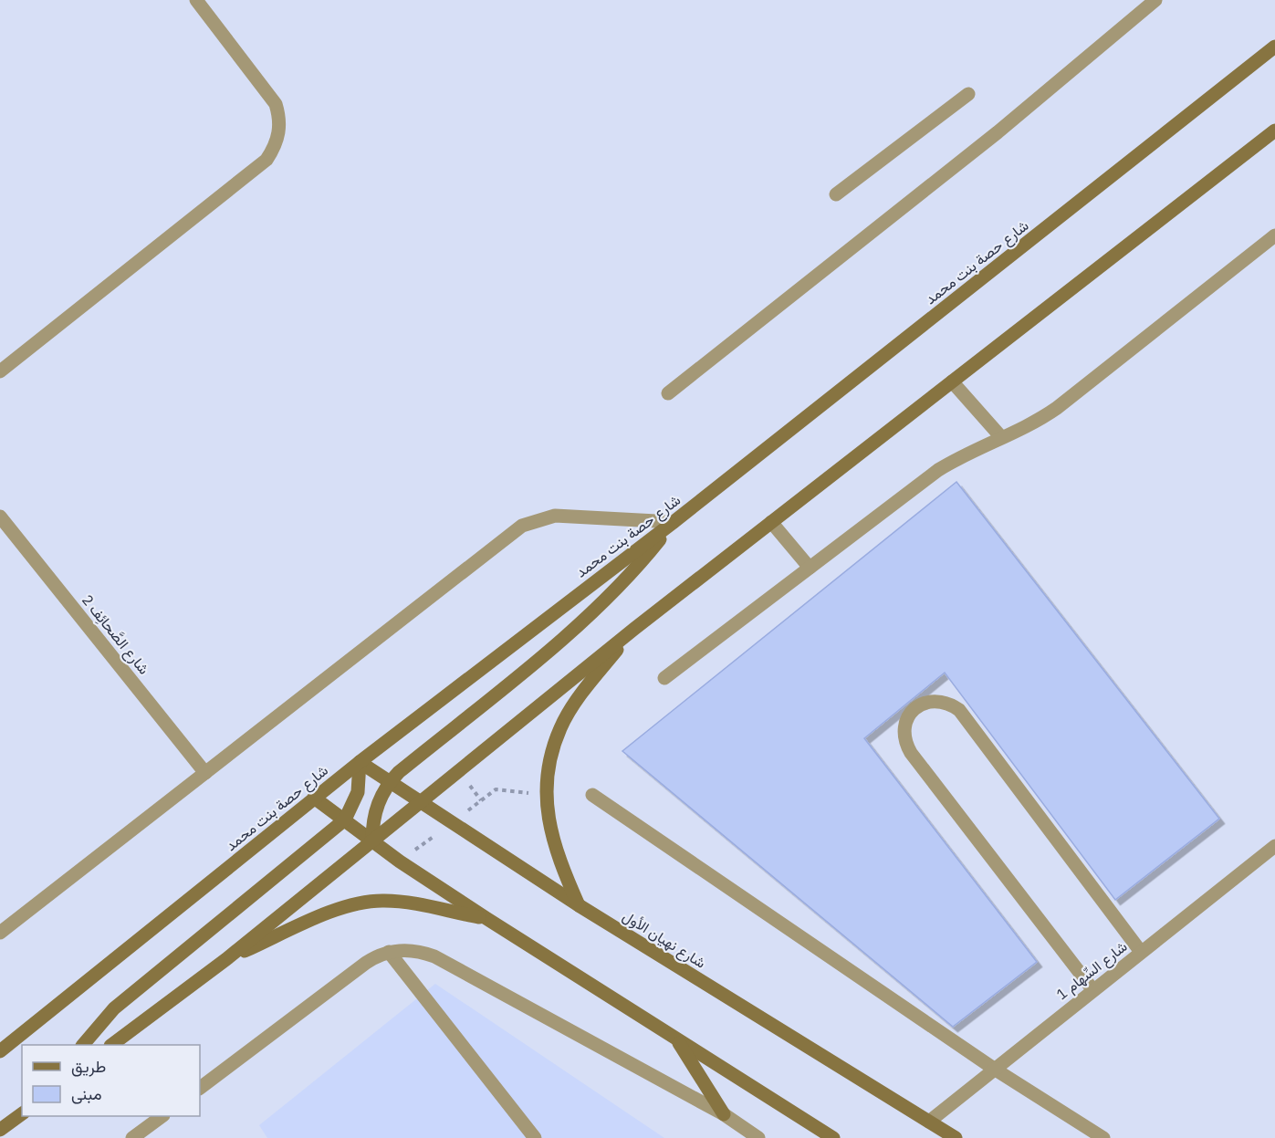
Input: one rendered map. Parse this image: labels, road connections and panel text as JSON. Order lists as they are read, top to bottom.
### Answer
{
  "streets": {
    "main road": ["شارع حصة بنت محمد", "شارع نهيان الأول"],
    "street": ["شارع الصَّحائِف 2", "شارع السِّهام 1"]
  },
  "crossings": [
    ["شارع حصة بنت محمد", "شارع نهيان الأول"],
    ["شارع نهيان الأول", "شارع السِّهام 1"]
  ],
  "legend": ["طريق", "مبنى"]
}
